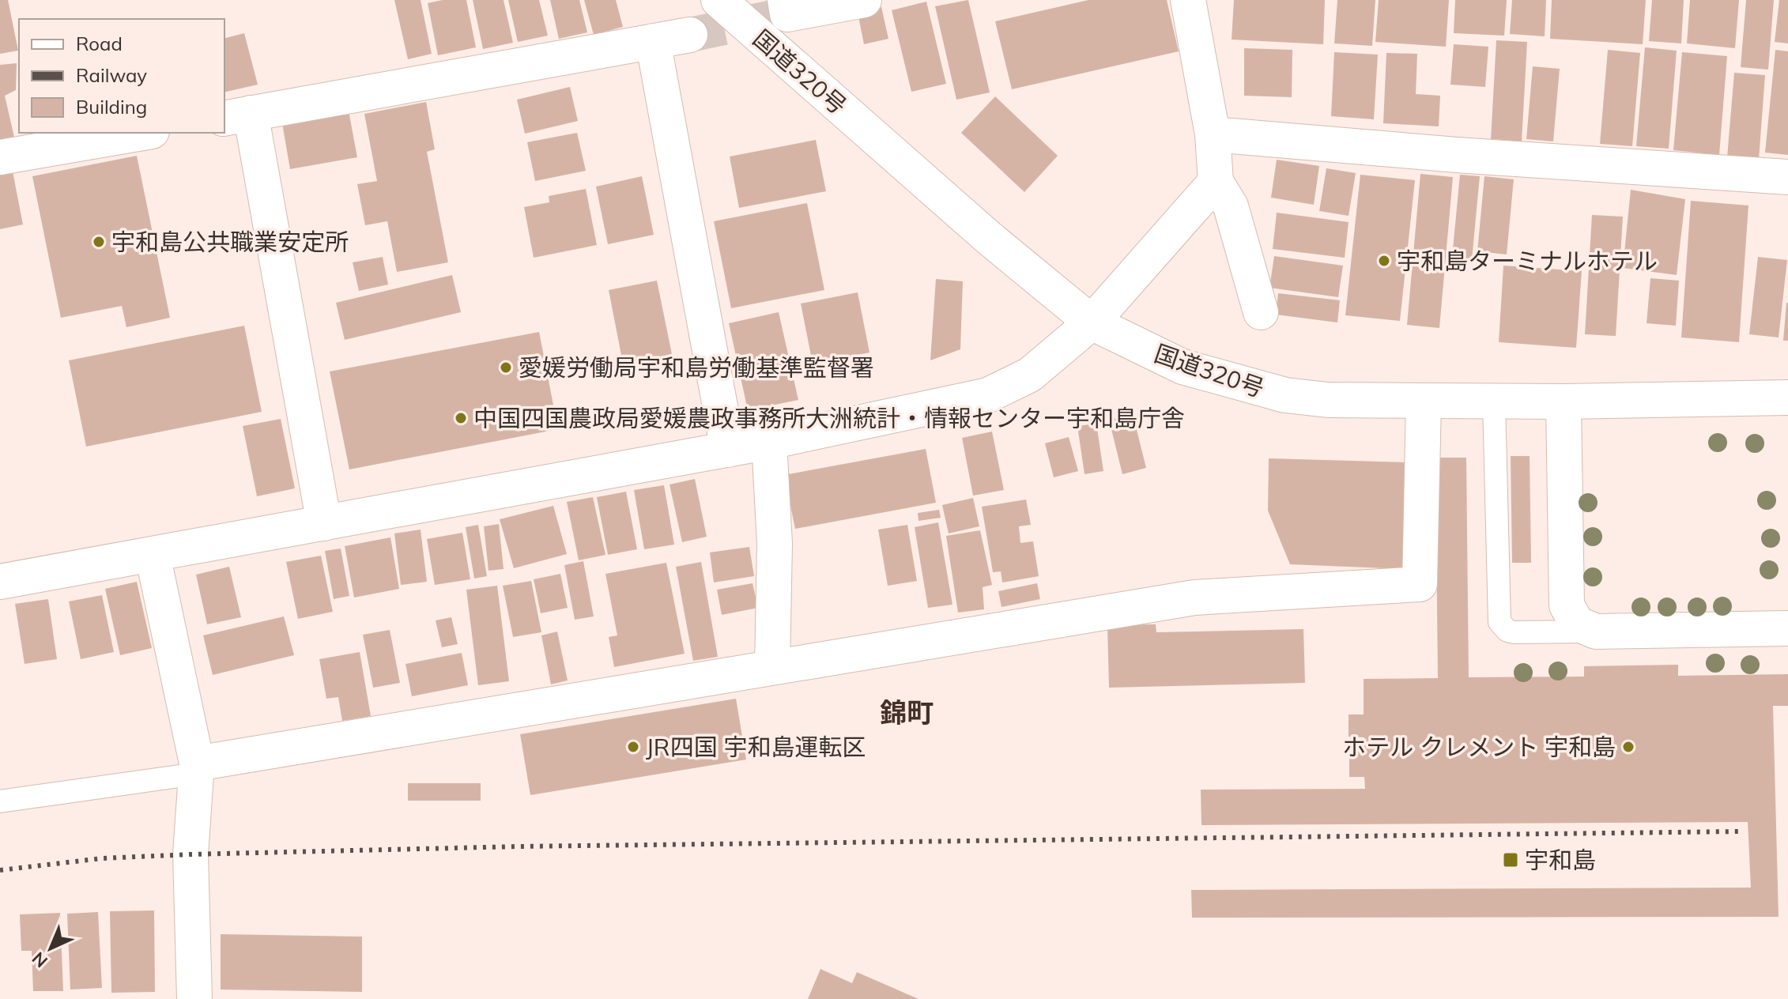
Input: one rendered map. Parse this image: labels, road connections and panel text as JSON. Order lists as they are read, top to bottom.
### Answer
{
  "streets": {
    "main road": ["国道320号"]
  },
  "districts": ["錦町"],
  "places": {
    "other": [
      "宇和島公共職業安定所",
      "宇和島ターミナルホテル",
      "愛媛労働局宇和島労働基準監督署",
      "中国四国農政局愛媛農政事務所大洲統計・情報センター宇和島庁舎",
      "JR四国 宇和島運転区",
      "ホテル クレメント 宇和島"
    ],
    "transit": ["宇和島"]
  },
  "legend": ["Road", "Railway", "Building"],
  "north": "bottom left"
}
